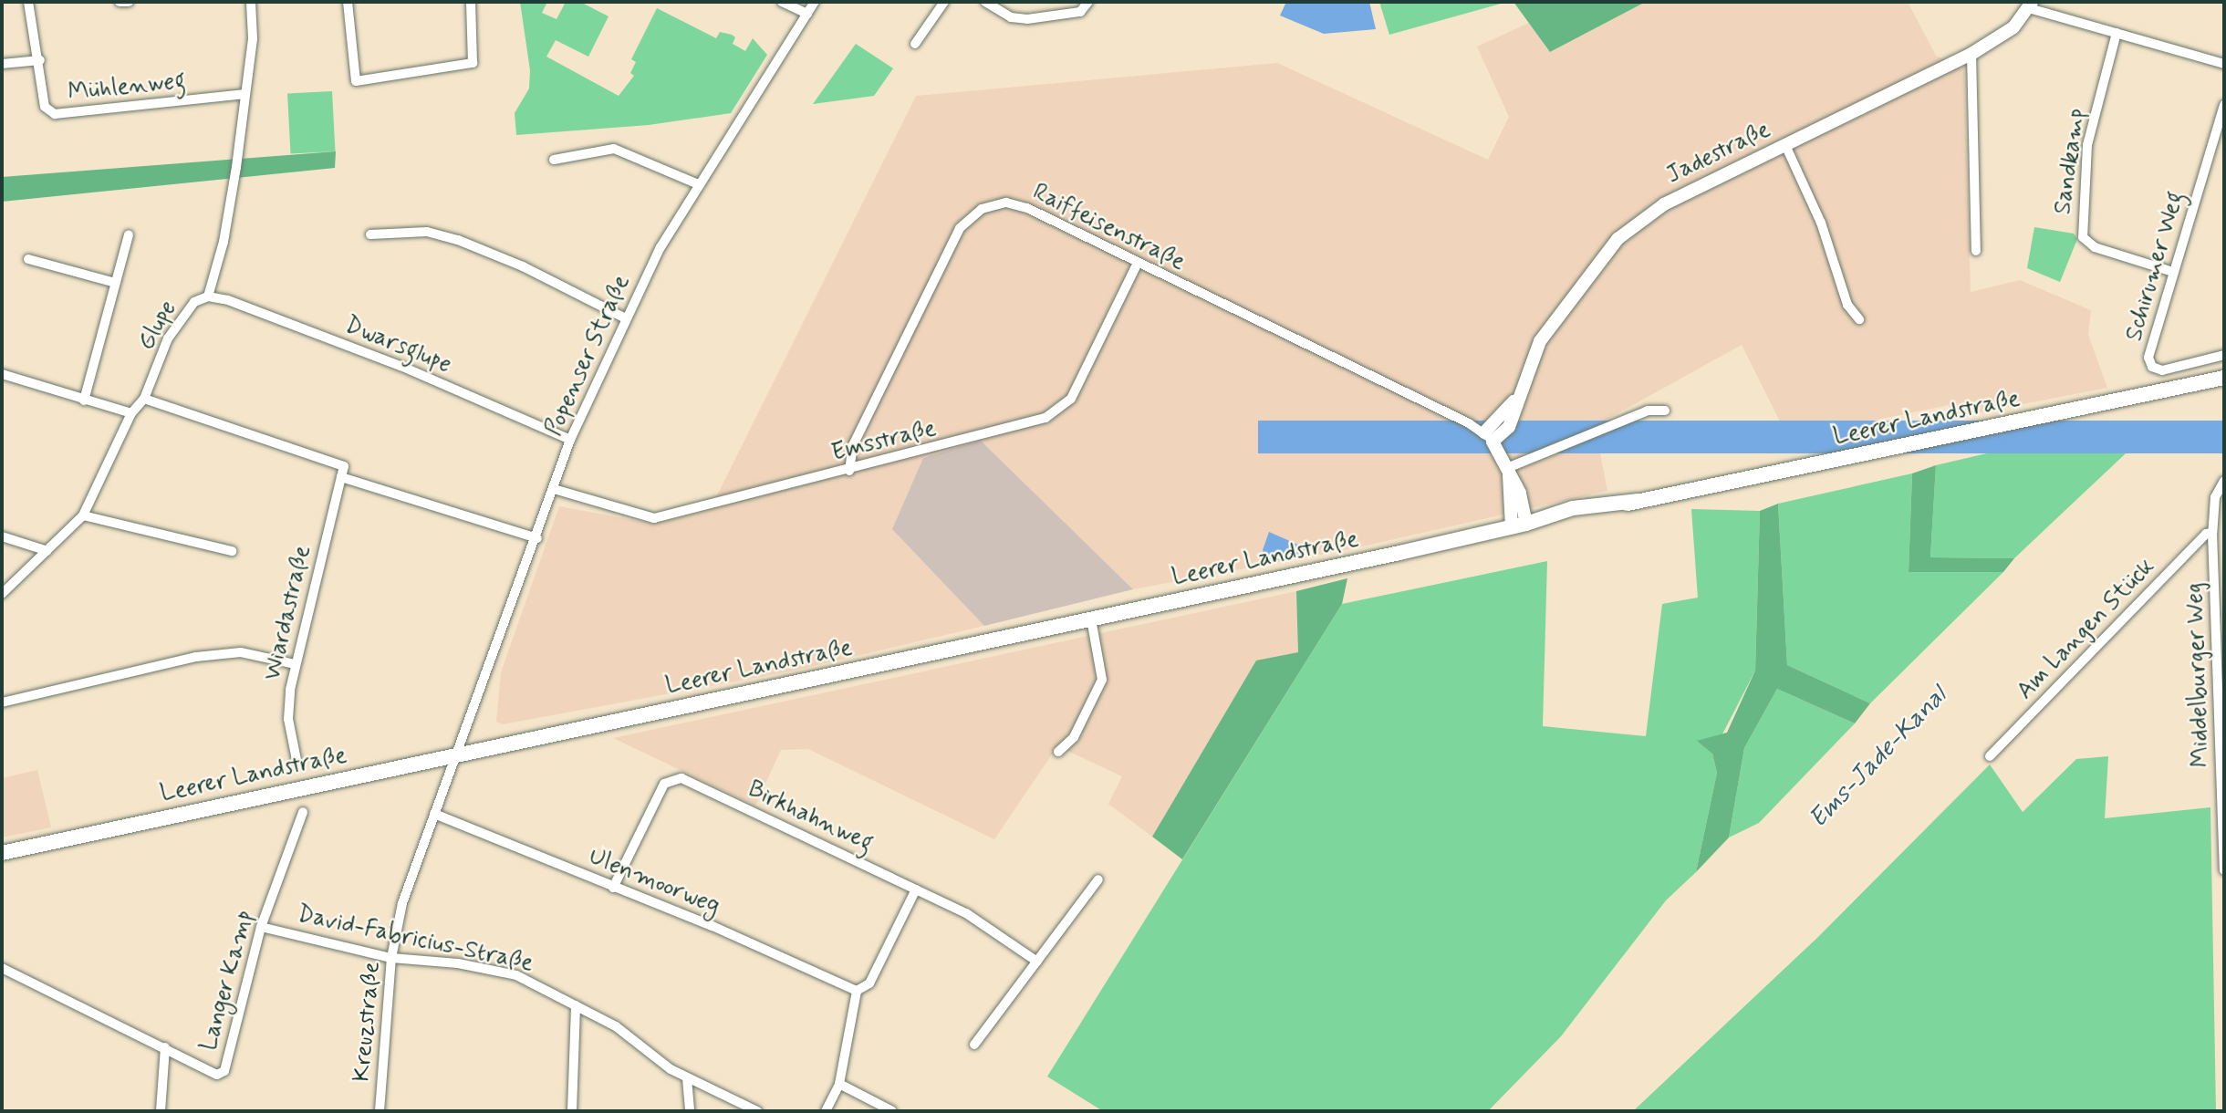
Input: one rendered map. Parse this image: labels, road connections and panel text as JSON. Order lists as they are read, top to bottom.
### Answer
{
  "streets": {
    "main road": ["Leerer Landstraße"],
    "street": [
      "Mühlenweg",
      "Jadestraße",
      "Sandkamp",
      "Raiffeisenstraße",
      "Schirumer Weg",
      "Glupe",
      "Dwarsglupe",
      "Popenser Straße",
      "Emsstraße",
      "Wiardastraße",
      "Am Langen Stück",
      "Middelburger Weg",
      "Birkhahnweg",
      "Ulenmoorweg",
      "David-Fabricius-Straße",
      "Langer Kamp",
      "Kreuzstraße"
    ]
  },
  "crossings": [
    ["Mühlenweg", "Glupe"],
    ["Jadestraße", "Raiffeisenstraße"],
    ["Sandkamp", "Schirumer Weg"],
    ["Raiffeisenstraße", "Emsstraße"],
    ["Glupe", "Dwarsglupe"],
    ["Dwarsglupe", "Popenser Straße"],
    ["Popenser Straße", "Leerer Landstraße"],
    ["Popenser Straße", "Emsstraße"],
    ["Popenser Straße", "Kreuzstraße"],
    ["Leerer Landstraße", "Kreuzstraße"],
    ["Am Langen Stück", "Middelburger Weg"],
    ["Birkhahnweg", "Ulenmoorweg"],
    ["Ulenmoorweg", "Kreuzstraße"],
    ["David-Fabricius-Straße", "Langer Kamp"],
    ["David-Fabricius-Straße", "Kreuzstraße"]
  ],
  "water": ["Ems-Jade-Kanal"]
}
